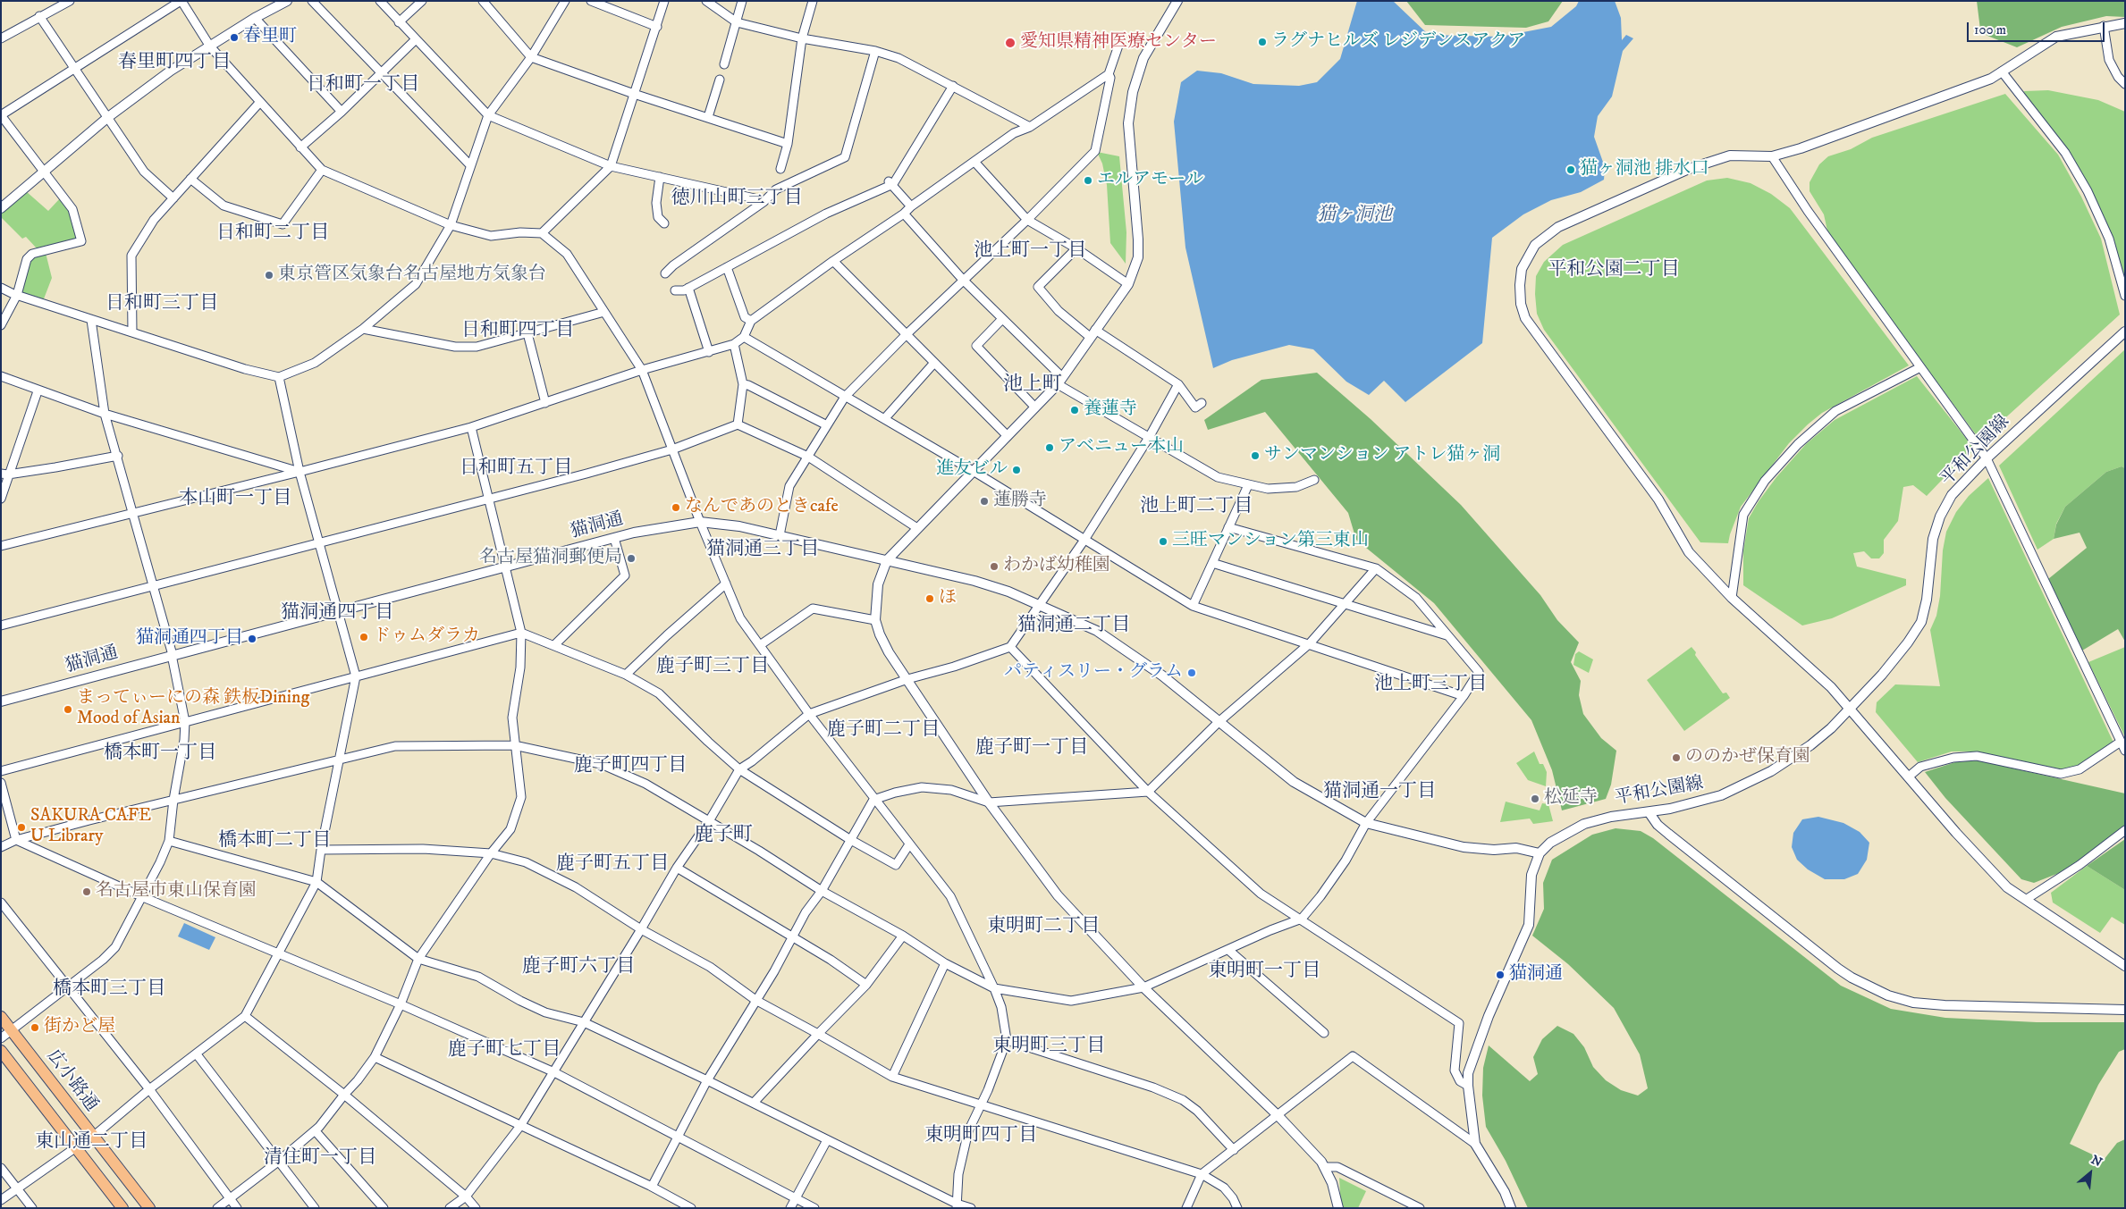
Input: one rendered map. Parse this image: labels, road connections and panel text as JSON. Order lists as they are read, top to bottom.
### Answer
{
  "streets": {
    "main road": ["広小路通"],
    "street": ["平和公園線", "猫洞通"]
  },
  "crossings": [
    ["平和公園線", "猫洞通"]
  ],
  "districts": [
    "春里町四丁目",
    "日和町一丁目",
    "徳川山町三丁目",
    "日和町二丁目",
    "池上町一丁目",
    "平和公園二丁目",
    "日和町三丁目",
    "日和町四丁目",
    "池上町",
    "日和町五丁目",
    "本山町一丁目",
    "池上町二丁目",
    "猫洞通三丁目",
    "猫洞通四丁目",
    "猫洞通二丁目",
    "鹿子町三丁目",
    "池上町三丁目",
    "鹿子町二丁目",
    "鹿子町一丁目",
    "橋本町一丁目",
    "鹿子町四丁目",
    "猫洞通一丁目",
    "鹿子町",
    "橋本町二丁目",
    "鹿子町五丁目",
    "東明町二丁目",
    "鹿子町六丁目",
    "東明町一丁目",
    "橋本町三丁目",
    "東明町三丁目",
    "鹿子町七丁目",
    "東明町四丁目",
    "東山通二丁目",
    "清住町一丁目"
  ],
  "water": ["猫ヶ洞池"],
  "places": [
    "春里町",
    "ラグナヒルズ レジデンスアクア",
    "愛知県精神医療センター",
    "猫ヶ洞池 排水口",
    "エルアモール",
    "東京管区気象台名古屋地方気象台",
    "養蓮寺",
    "アベニュー本山",
    "サンマンション アトレ猫ヶ洞",
    "進友ビル",
    "蓮勝寺",
    "なんであのときcafe",
    "三旺マンション第三東山",
    "名古屋猫洞郵便局",
    "わかば幼稚園",
    "ほ",
    "ドゥムダラカ",
    "猫洞通四丁目",
    "パティスリー・グラム",
    "まってぃーにの森 鉄板Dining Mood of Asian",
    "ののかぜ保育園",
    "松延寺",
    "SAKURA CAFE U Library",
    "名古屋市東山保育園",
    "猫洞通",
    "街かど屋"
  ],
  "scale_bar": "100 m",
  "north": "top right"
}
